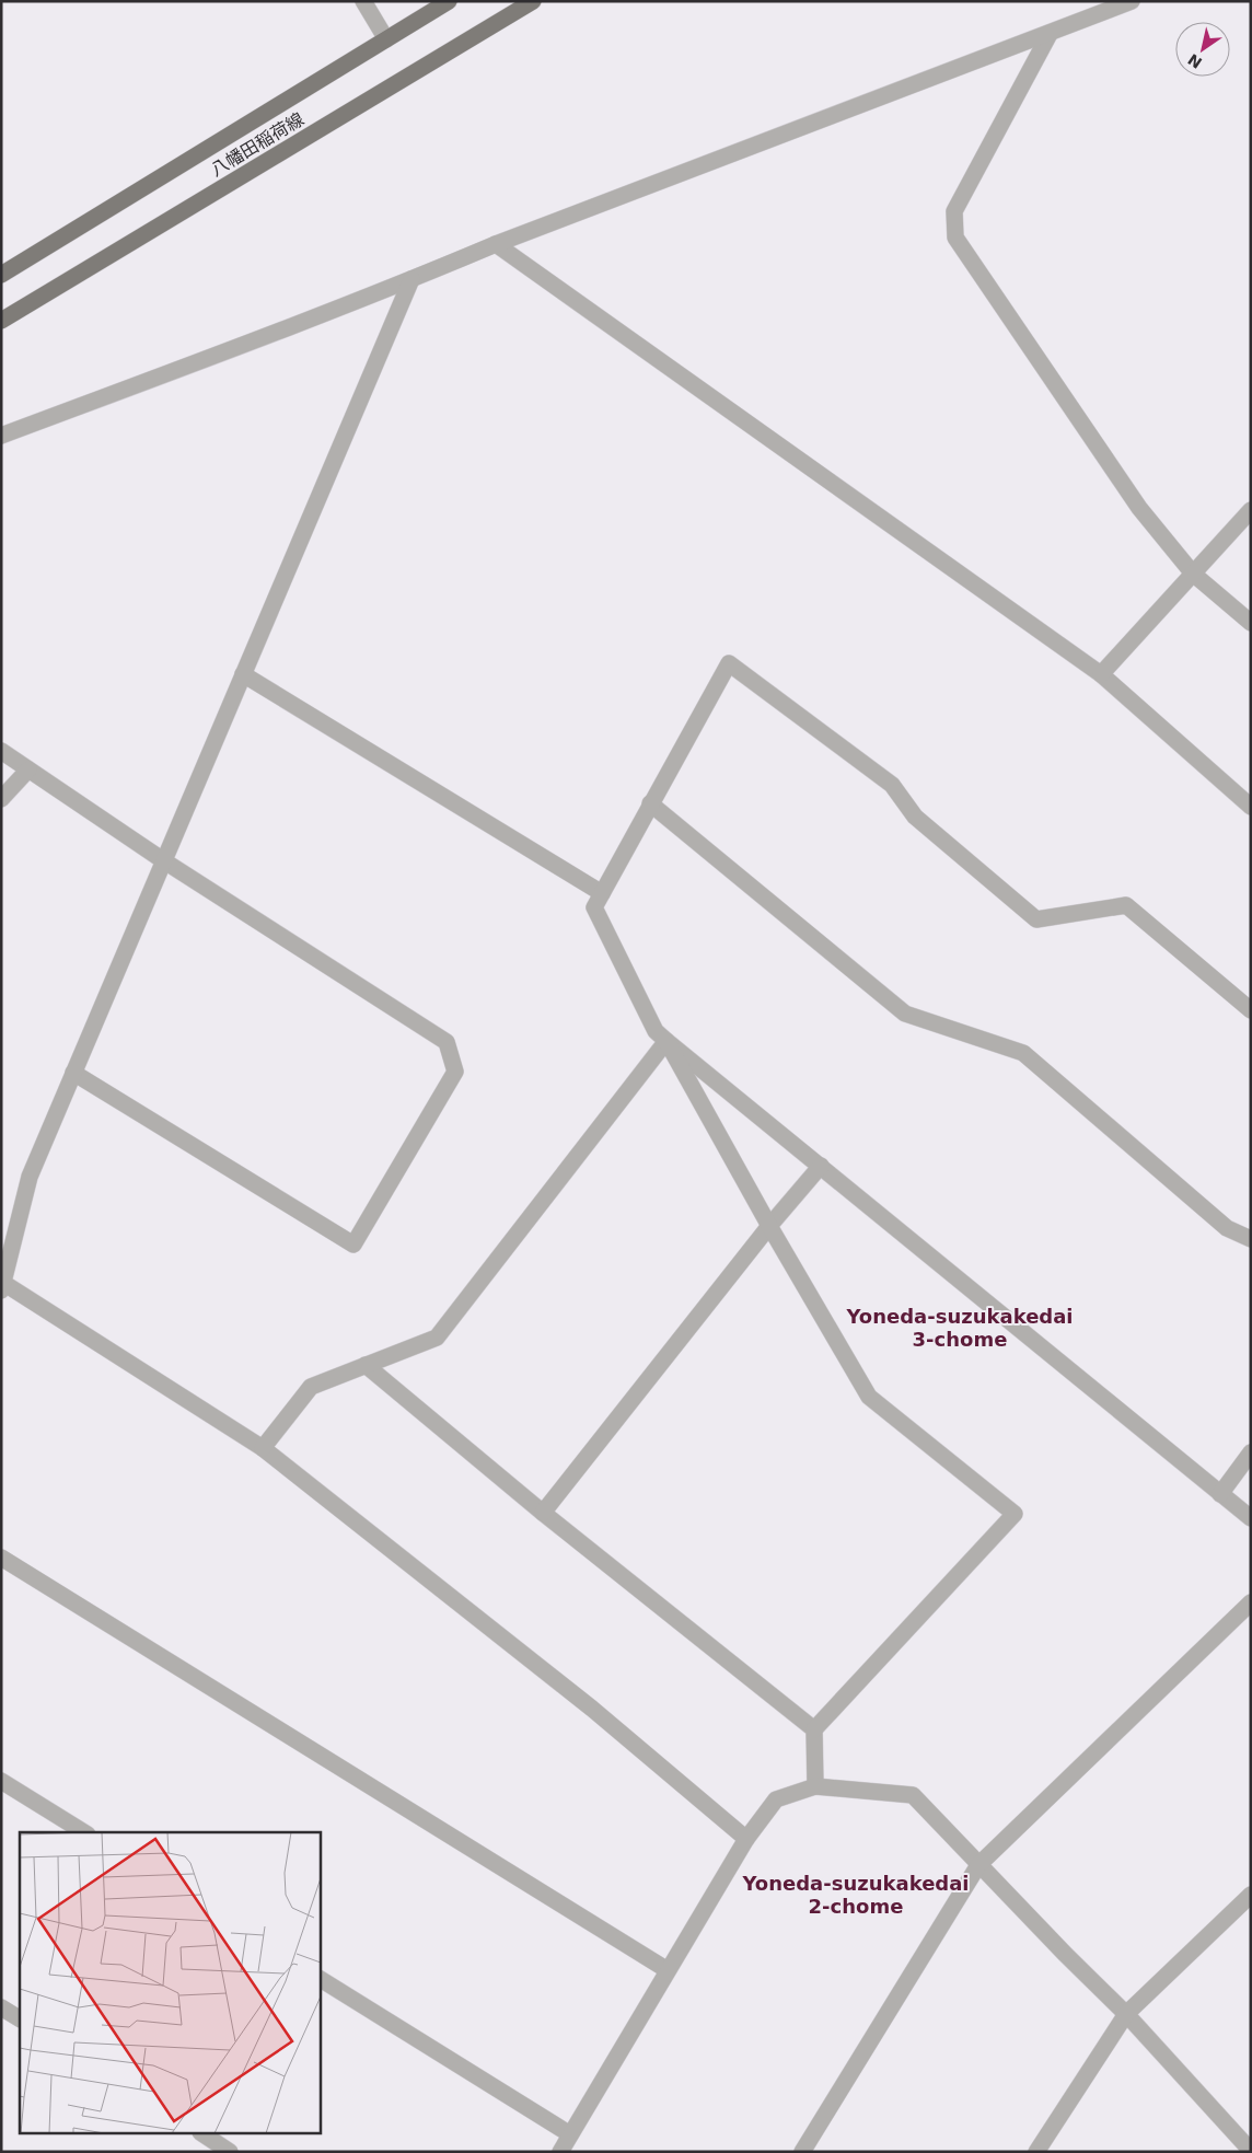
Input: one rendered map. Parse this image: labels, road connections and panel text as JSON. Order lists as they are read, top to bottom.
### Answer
{
  "streets": {
    "main road": ["八幡田稲荷線"]
  },
  "districts": ["Yoneda-suzukakedai 3-chome", "Yoneda-suzukakedai 2-chome"],
  "north": "bottom left"
}
